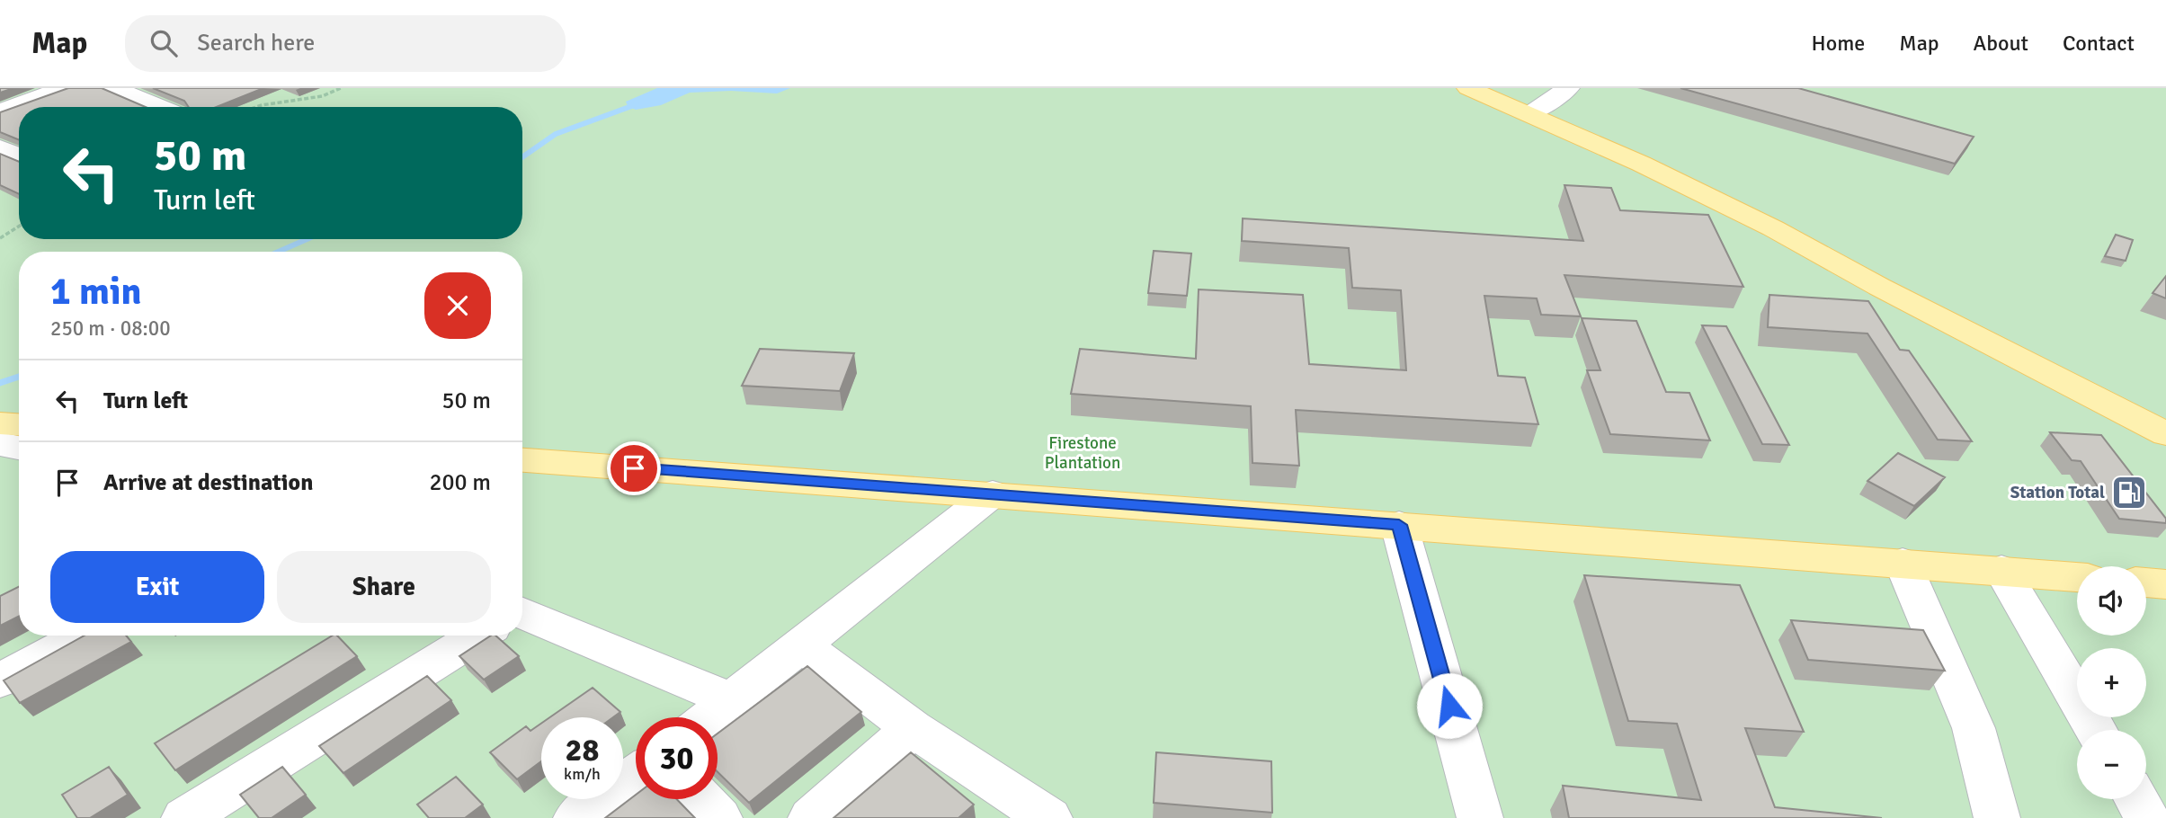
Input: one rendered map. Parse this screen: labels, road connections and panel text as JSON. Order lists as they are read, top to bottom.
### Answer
{
  "parks": ["Firestone Plantation"],
  "places": {
    "fuel station": ["Station Total"]
  },
  "page": {
    "header": "Map",
    "search": "Search here",
    "nav": [
      "Home",
      "Map",
      "About",
      "Contact"
    ],
    "turn": ["50 m", "Turn left"],
    "heading": ["1 min", "250 m · 08:00"],
    "list": [
      {
        "name": "Turn left",
        "value": "50 m"
      },
      {
        "name": "Arrive at destination",
        "value": "200 m"
      }
    ],
    "buttons": ["Exit", "Share"],
    "map_buttons": ["+", "−"],
    "speed": "28 km/h",
    "limit": "30"
  }
}
